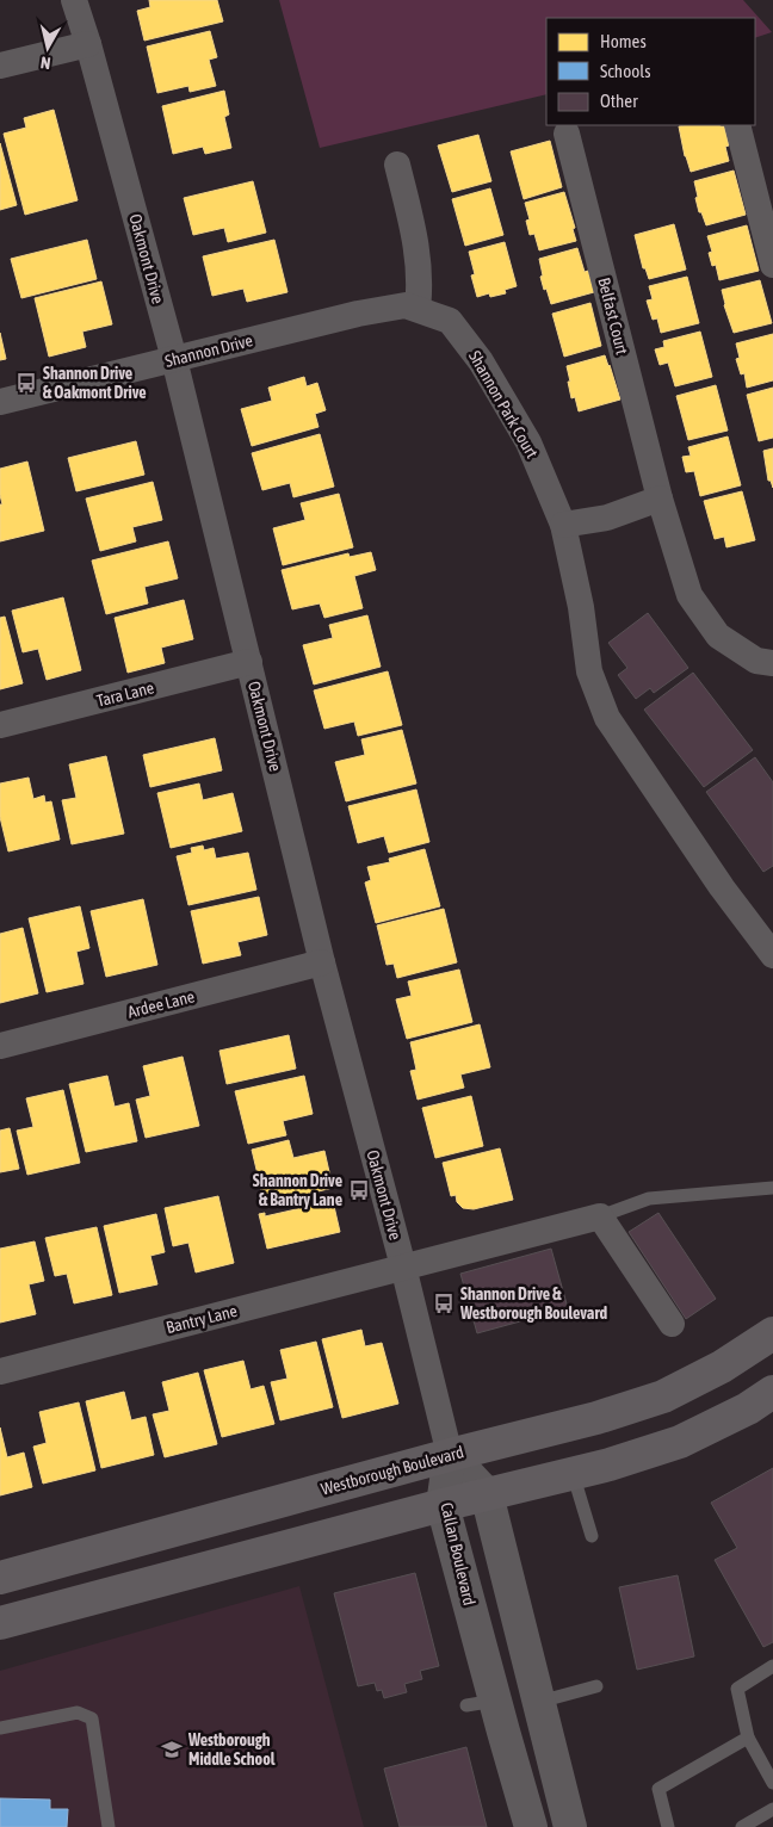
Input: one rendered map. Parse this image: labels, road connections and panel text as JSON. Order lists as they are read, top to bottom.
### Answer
{
  "streets": {
    "main road": ["Westborough Boulevard"],
    "street": [
      "Oakmont Drive",
      "Belfast Court",
      "Shannon Drive",
      "Shannon Park Court",
      "Tara Lane",
      "Ardee Lane",
      "Bantry Lane",
      "Callan Boulevard"
    ]
  },
  "crossings": [
    ["Oakmont Drive", "Shannon Drive"],
    ["Oakmont Drive", "Tara Lane"],
    ["Oakmont Drive", "Ardee Lane"],
    ["Oakmont Drive", "Bantry Lane"],
    ["Oakmont Drive", "Westborough Boulevard"],
    ["Oakmont Drive", "Callan Boulevard"],
    ["Shannon Drive", "Shannon Park Court"],
    ["Westborough Boulevard", "Callan Boulevard"]
  ],
  "places": {
    "bus stop": ["Shannon Drive & Oakmont Drive", "Shannon Drive & Bantry Lane", "Shannon Drive & Westborough Boulevard"],
    "school or university": ["Westborough Middle School"]
  },
  "legend": ["Homes", "Schools", "Other"],
  "north": "bottom"
}
